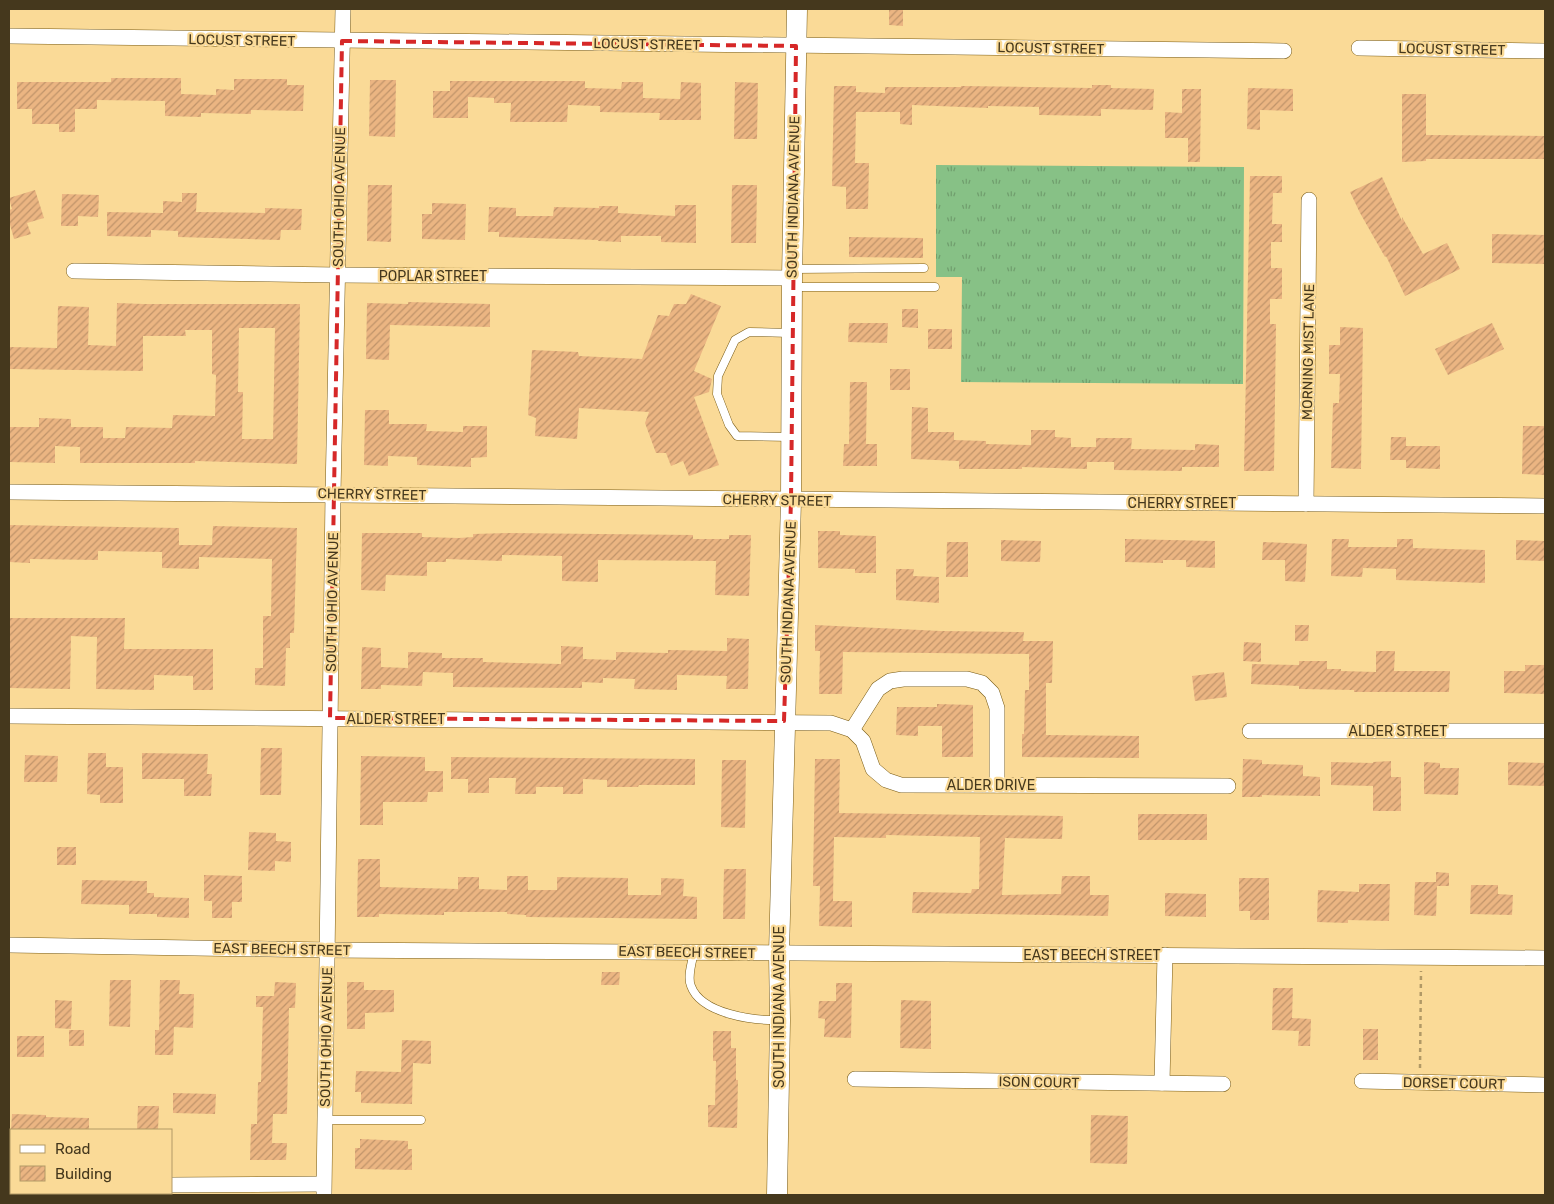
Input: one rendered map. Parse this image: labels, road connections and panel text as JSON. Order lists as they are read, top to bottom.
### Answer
{
  "streets": {
    "main road": ["SOUTH INDIANA AVENUE"],
    "street": [
      "LOCUST STREET",
      "SOUTH OHIO AVENUE",
      "POPLAR STREET",
      "MORNING MIST LANE",
      "CHERRY STREET",
      "ALDER STREET",
      "ALDER DRIVE",
      "EAST BEECH STREET",
      "ISON COURT",
      "DORSET COURT"
    ]
  },
  "crossings": [
    ["LOCUST STREET", "SOUTH OHIO AVENUE"],
    ["LOCUST STREET", "SOUTH INDIANA AVENUE"],
    ["SOUTH OHIO AVENUE", "POPLAR STREET"],
    ["SOUTH OHIO AVENUE", "CHERRY STREET"],
    ["SOUTH OHIO AVENUE", "ALDER STREET"],
    ["SOUTH OHIO AVENUE", "EAST BEECH STREET"],
    ["SOUTH INDIANA AVENUE", "POPLAR STREET"],
    ["SOUTH INDIANA AVENUE", "CHERRY STREET"],
    ["SOUTH INDIANA AVENUE", "ALDER STREET"],
    ["SOUTH INDIANA AVENUE", "EAST BEECH STREET"],
    ["MORNING MIST LANE", "CHERRY STREET"]
  ],
  "legend": ["Road", "Building"]
}
